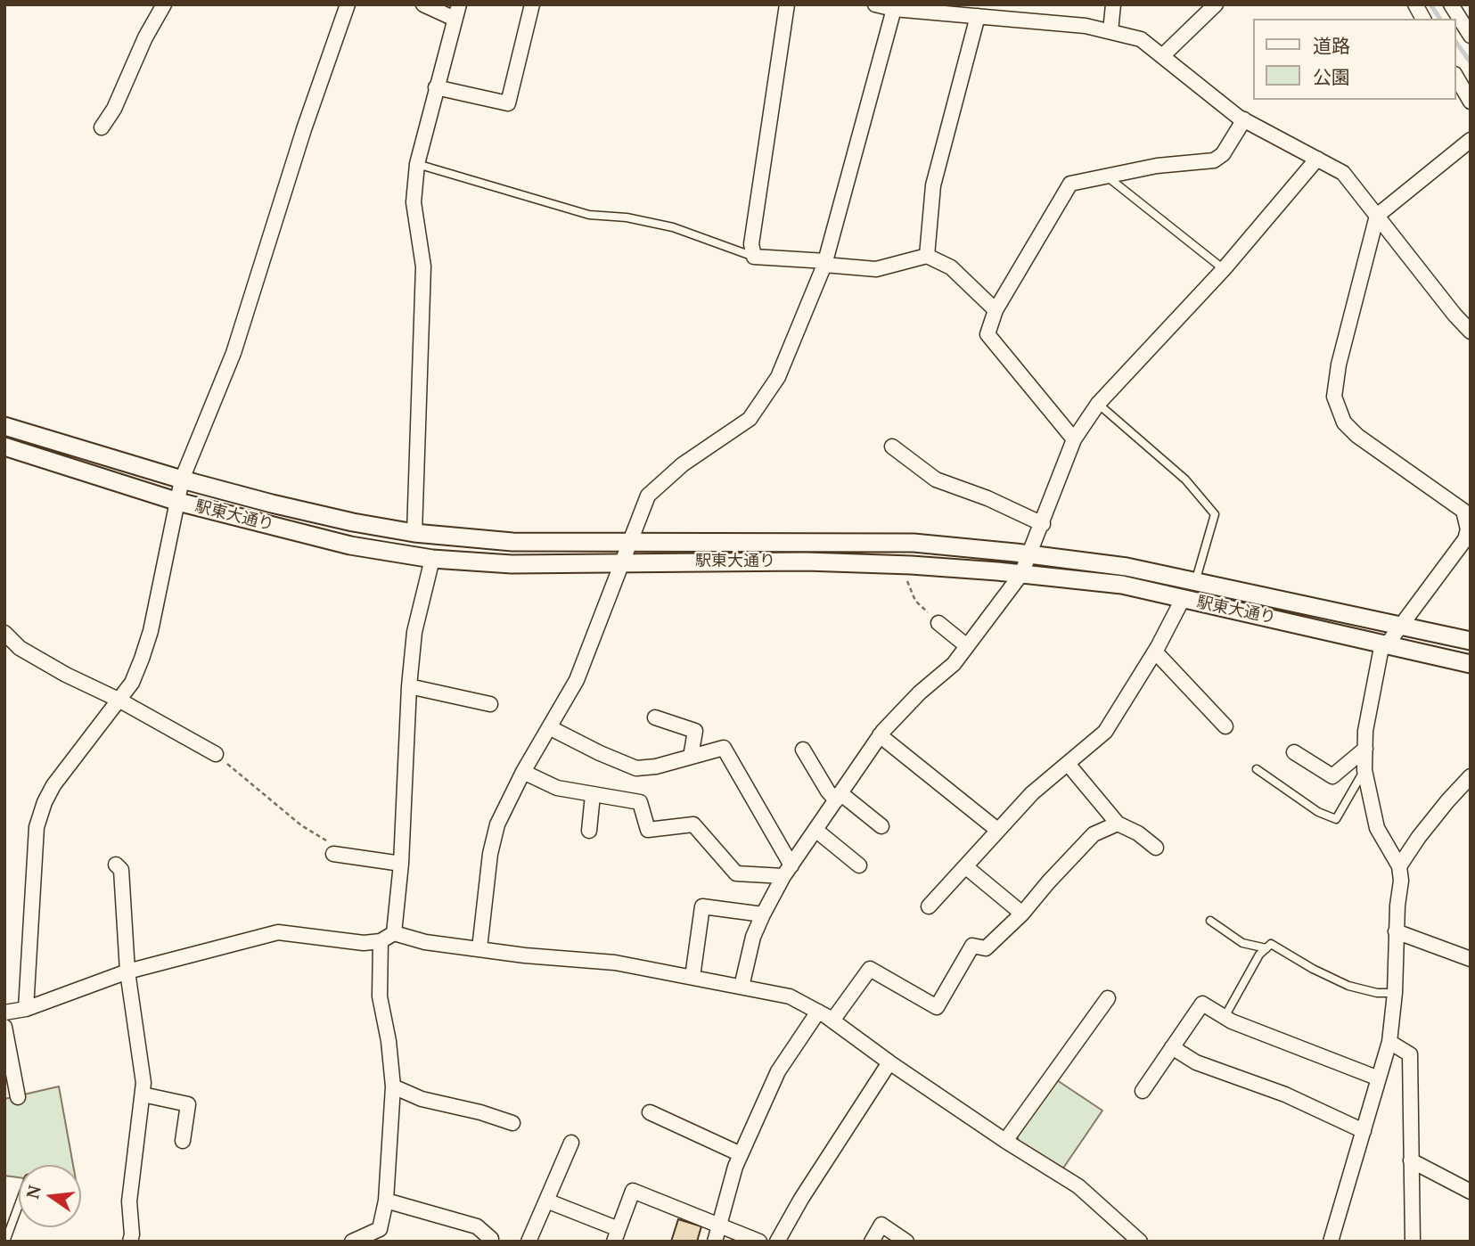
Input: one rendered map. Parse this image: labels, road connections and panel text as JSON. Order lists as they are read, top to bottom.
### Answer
{
  "streets": {
    "street": ["駅東大通り"]
  },
  "legend": ["道路", "公園"],
  "north": "left"
}
